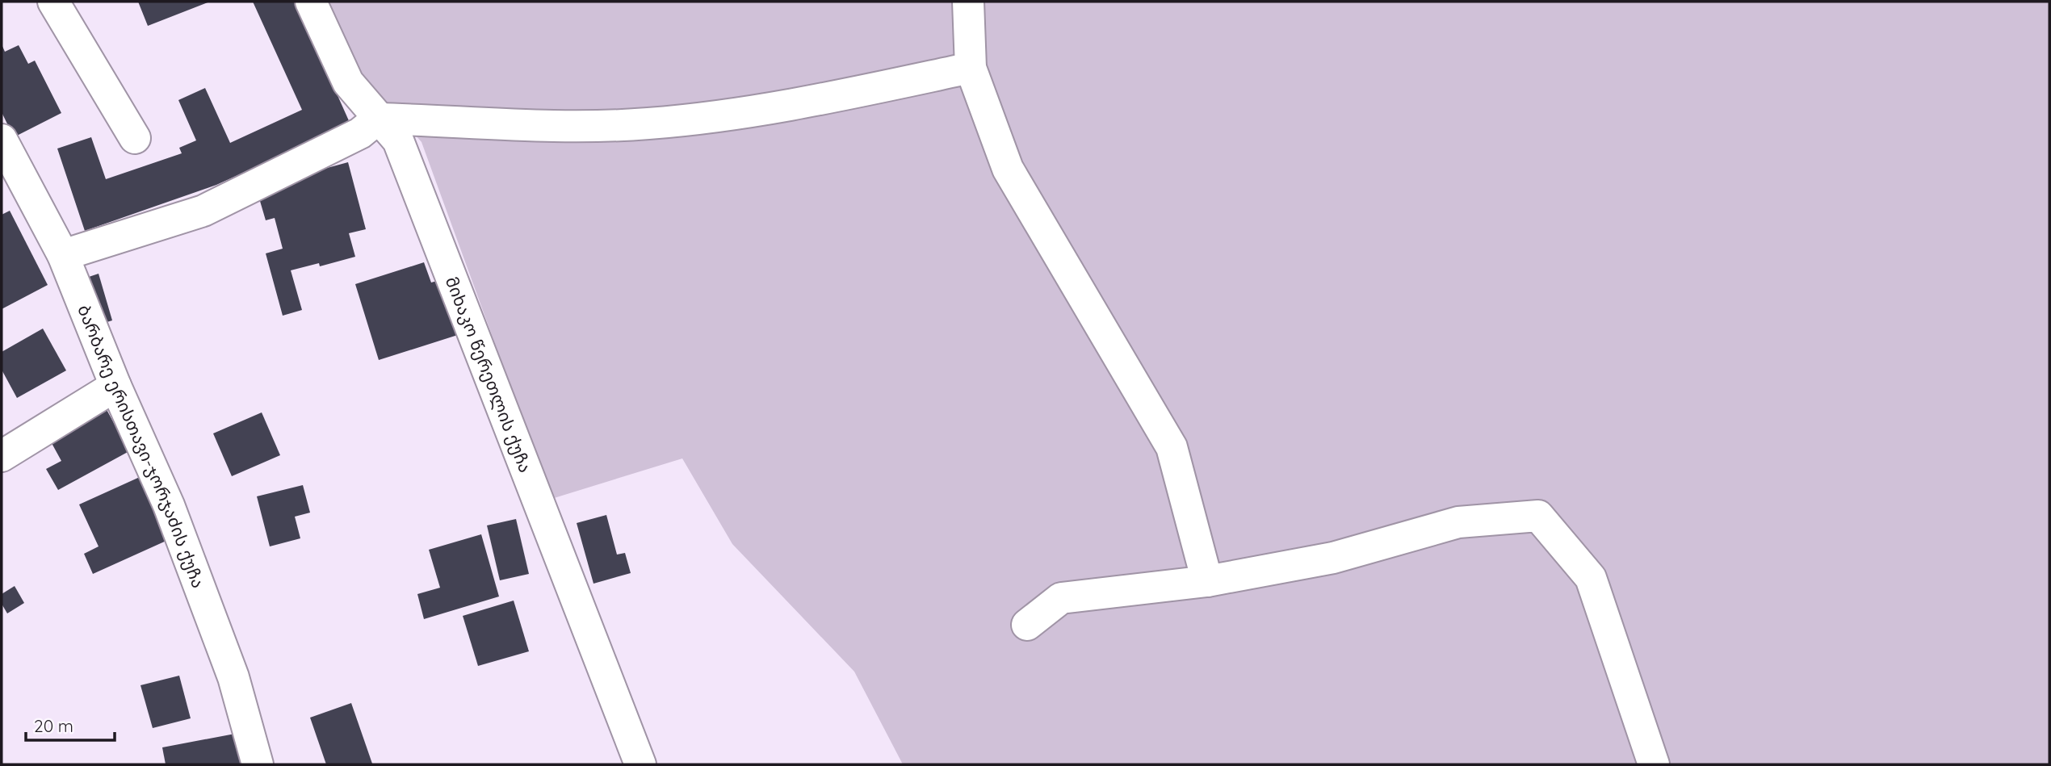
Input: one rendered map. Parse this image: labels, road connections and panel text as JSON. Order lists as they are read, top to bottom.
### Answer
{
  "streets": {
    "street": ["მიხაკო წერეთლის ქუჩა", "ბარბარე ერისთავი-ჯორჯაძის ქუჩა"]
  },
  "scale_bar": "20 m"
}
